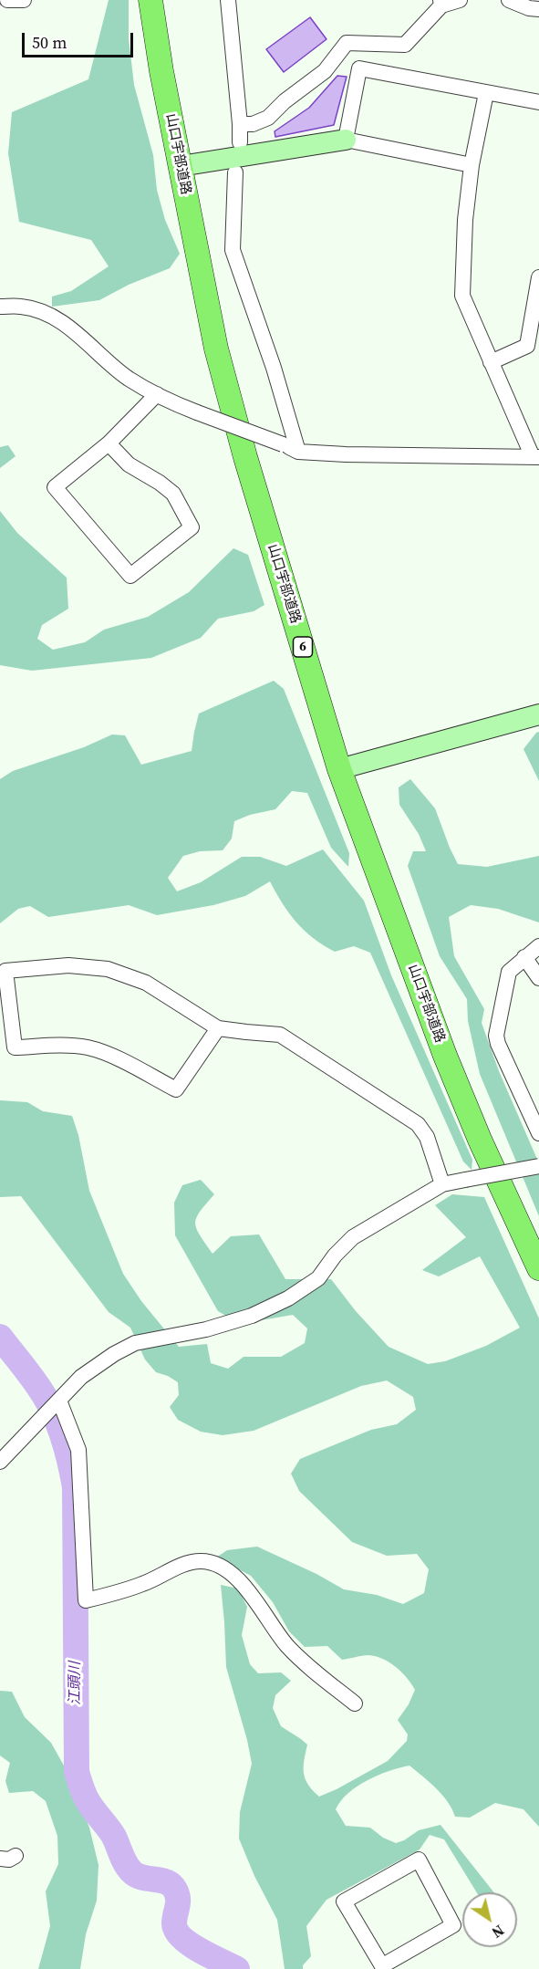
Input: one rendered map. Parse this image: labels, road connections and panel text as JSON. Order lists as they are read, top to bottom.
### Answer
{
  "streets": {
    "main road": ["山口宇部道路", "6"]
  },
  "water": ["江頭川"],
  "scale_bar": "50 m",
  "north": "bottom right"
}
